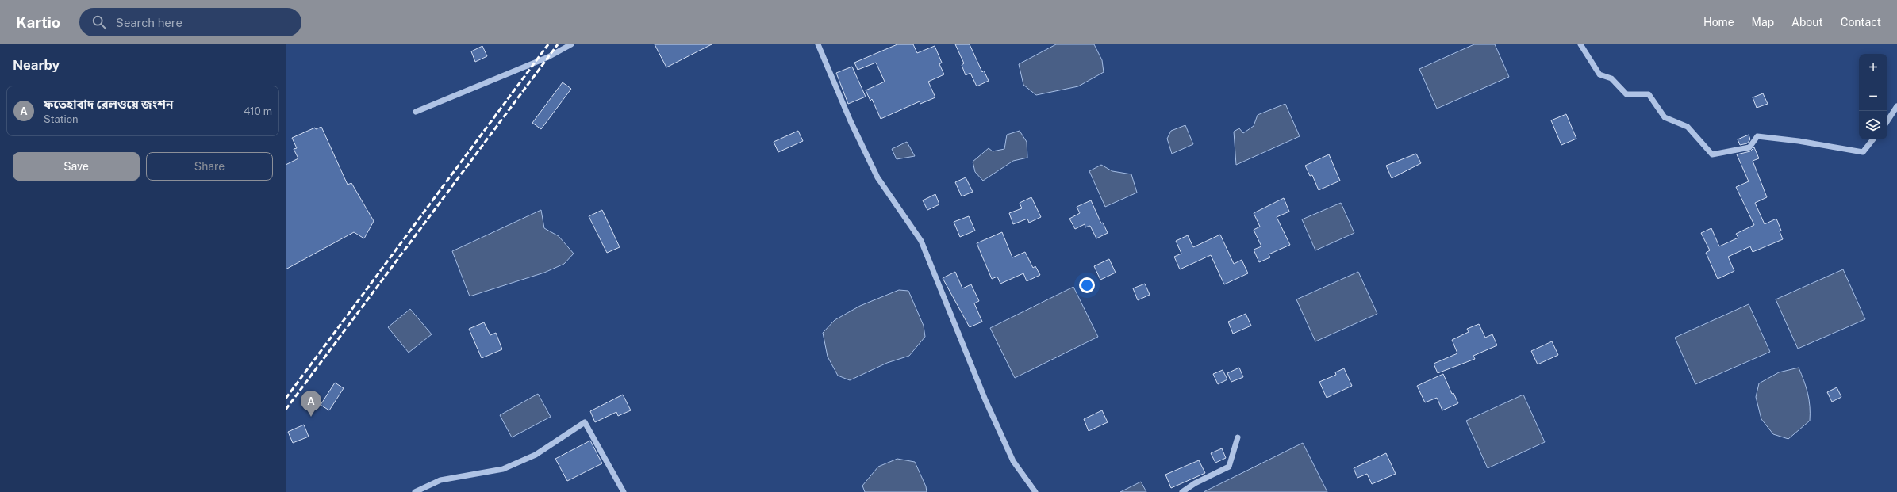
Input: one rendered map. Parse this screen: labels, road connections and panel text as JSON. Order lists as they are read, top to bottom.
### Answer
{
  "page": {
    "header": "Kartio",
    "search": "Search here",
    "nav": [
      "Home",
      "Map",
      "About",
      "Contact"
    ],
    "heading": "Nearby",
    "map_buttons": ["+", "−"],
    "list": [
      {
        "mark": "A",
        "name": "ফতেহাবাদ রেলওয়ে জংশন",
        "note": "Station",
        "value": "410 m"
      }
    ],
    "buttons": ["Save", "Share"],
    "pins": "A"
  }
}
